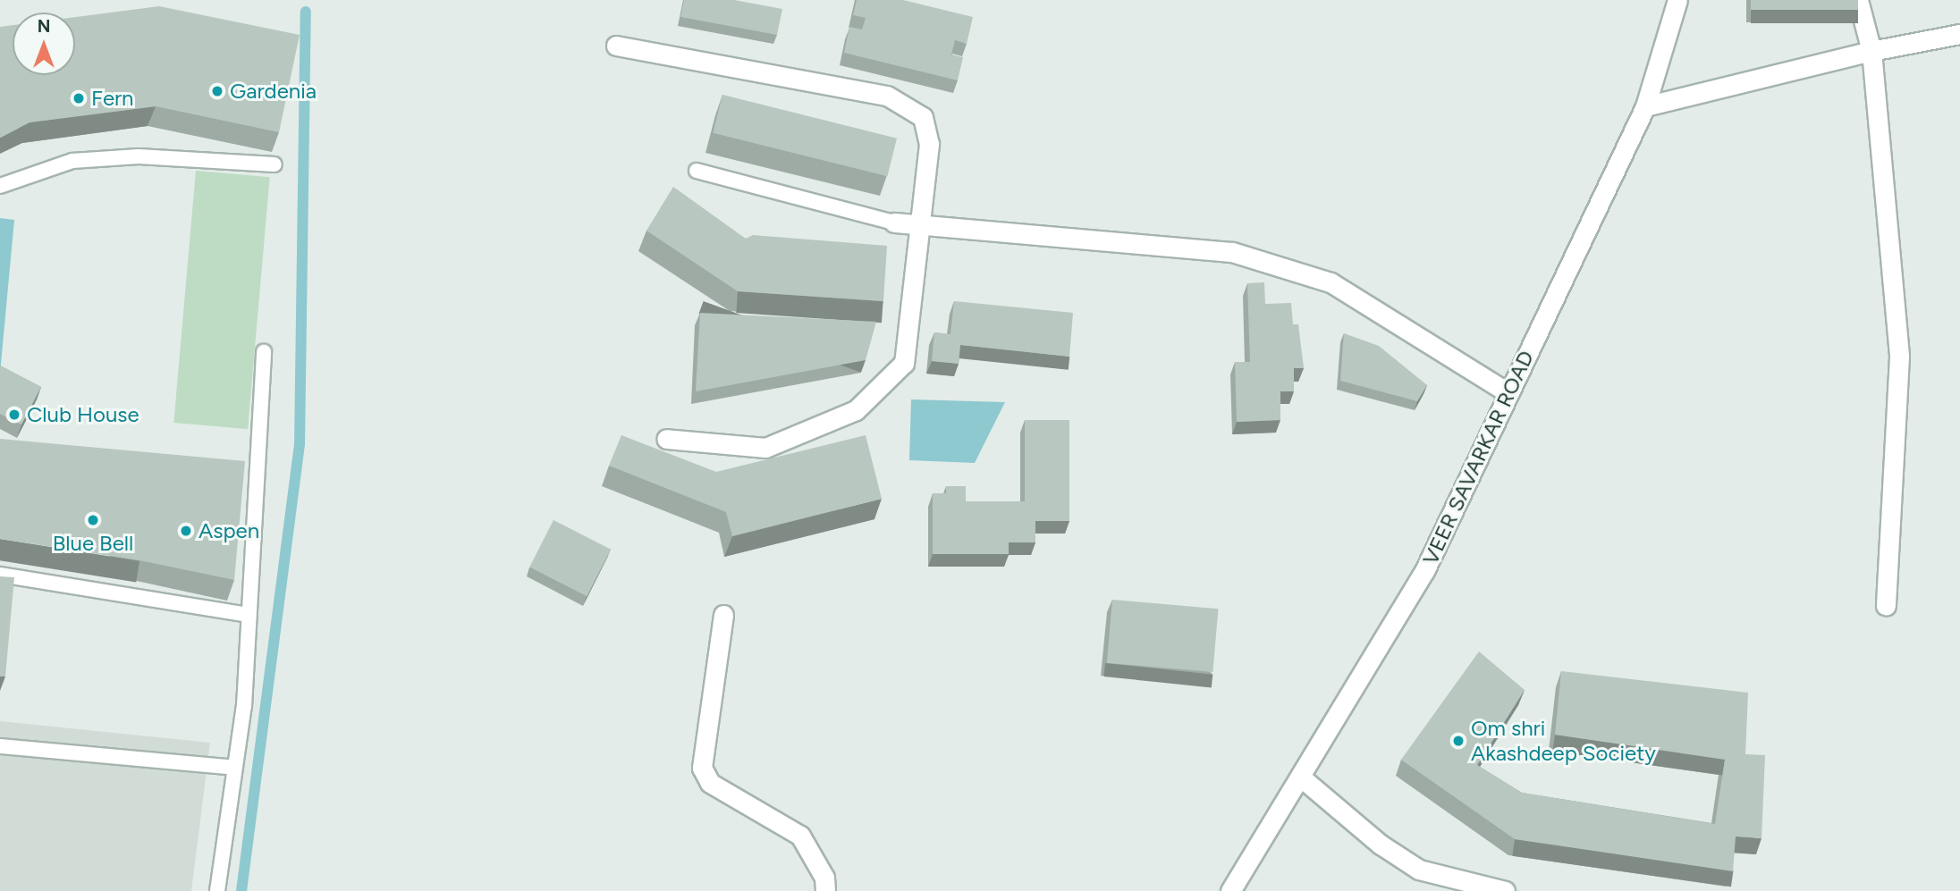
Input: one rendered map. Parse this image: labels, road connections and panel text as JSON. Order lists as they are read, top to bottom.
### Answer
{
  "streets": {
    "street": ["VEER SAVARKAR ROAD"]
  },
  "places": [
    "Gardenia",
    "Fern",
    "Club House",
    "Blue Bell",
    "Aspen",
    "Om shri Akashdeep Society"
  ],
  "north": "top"
}
